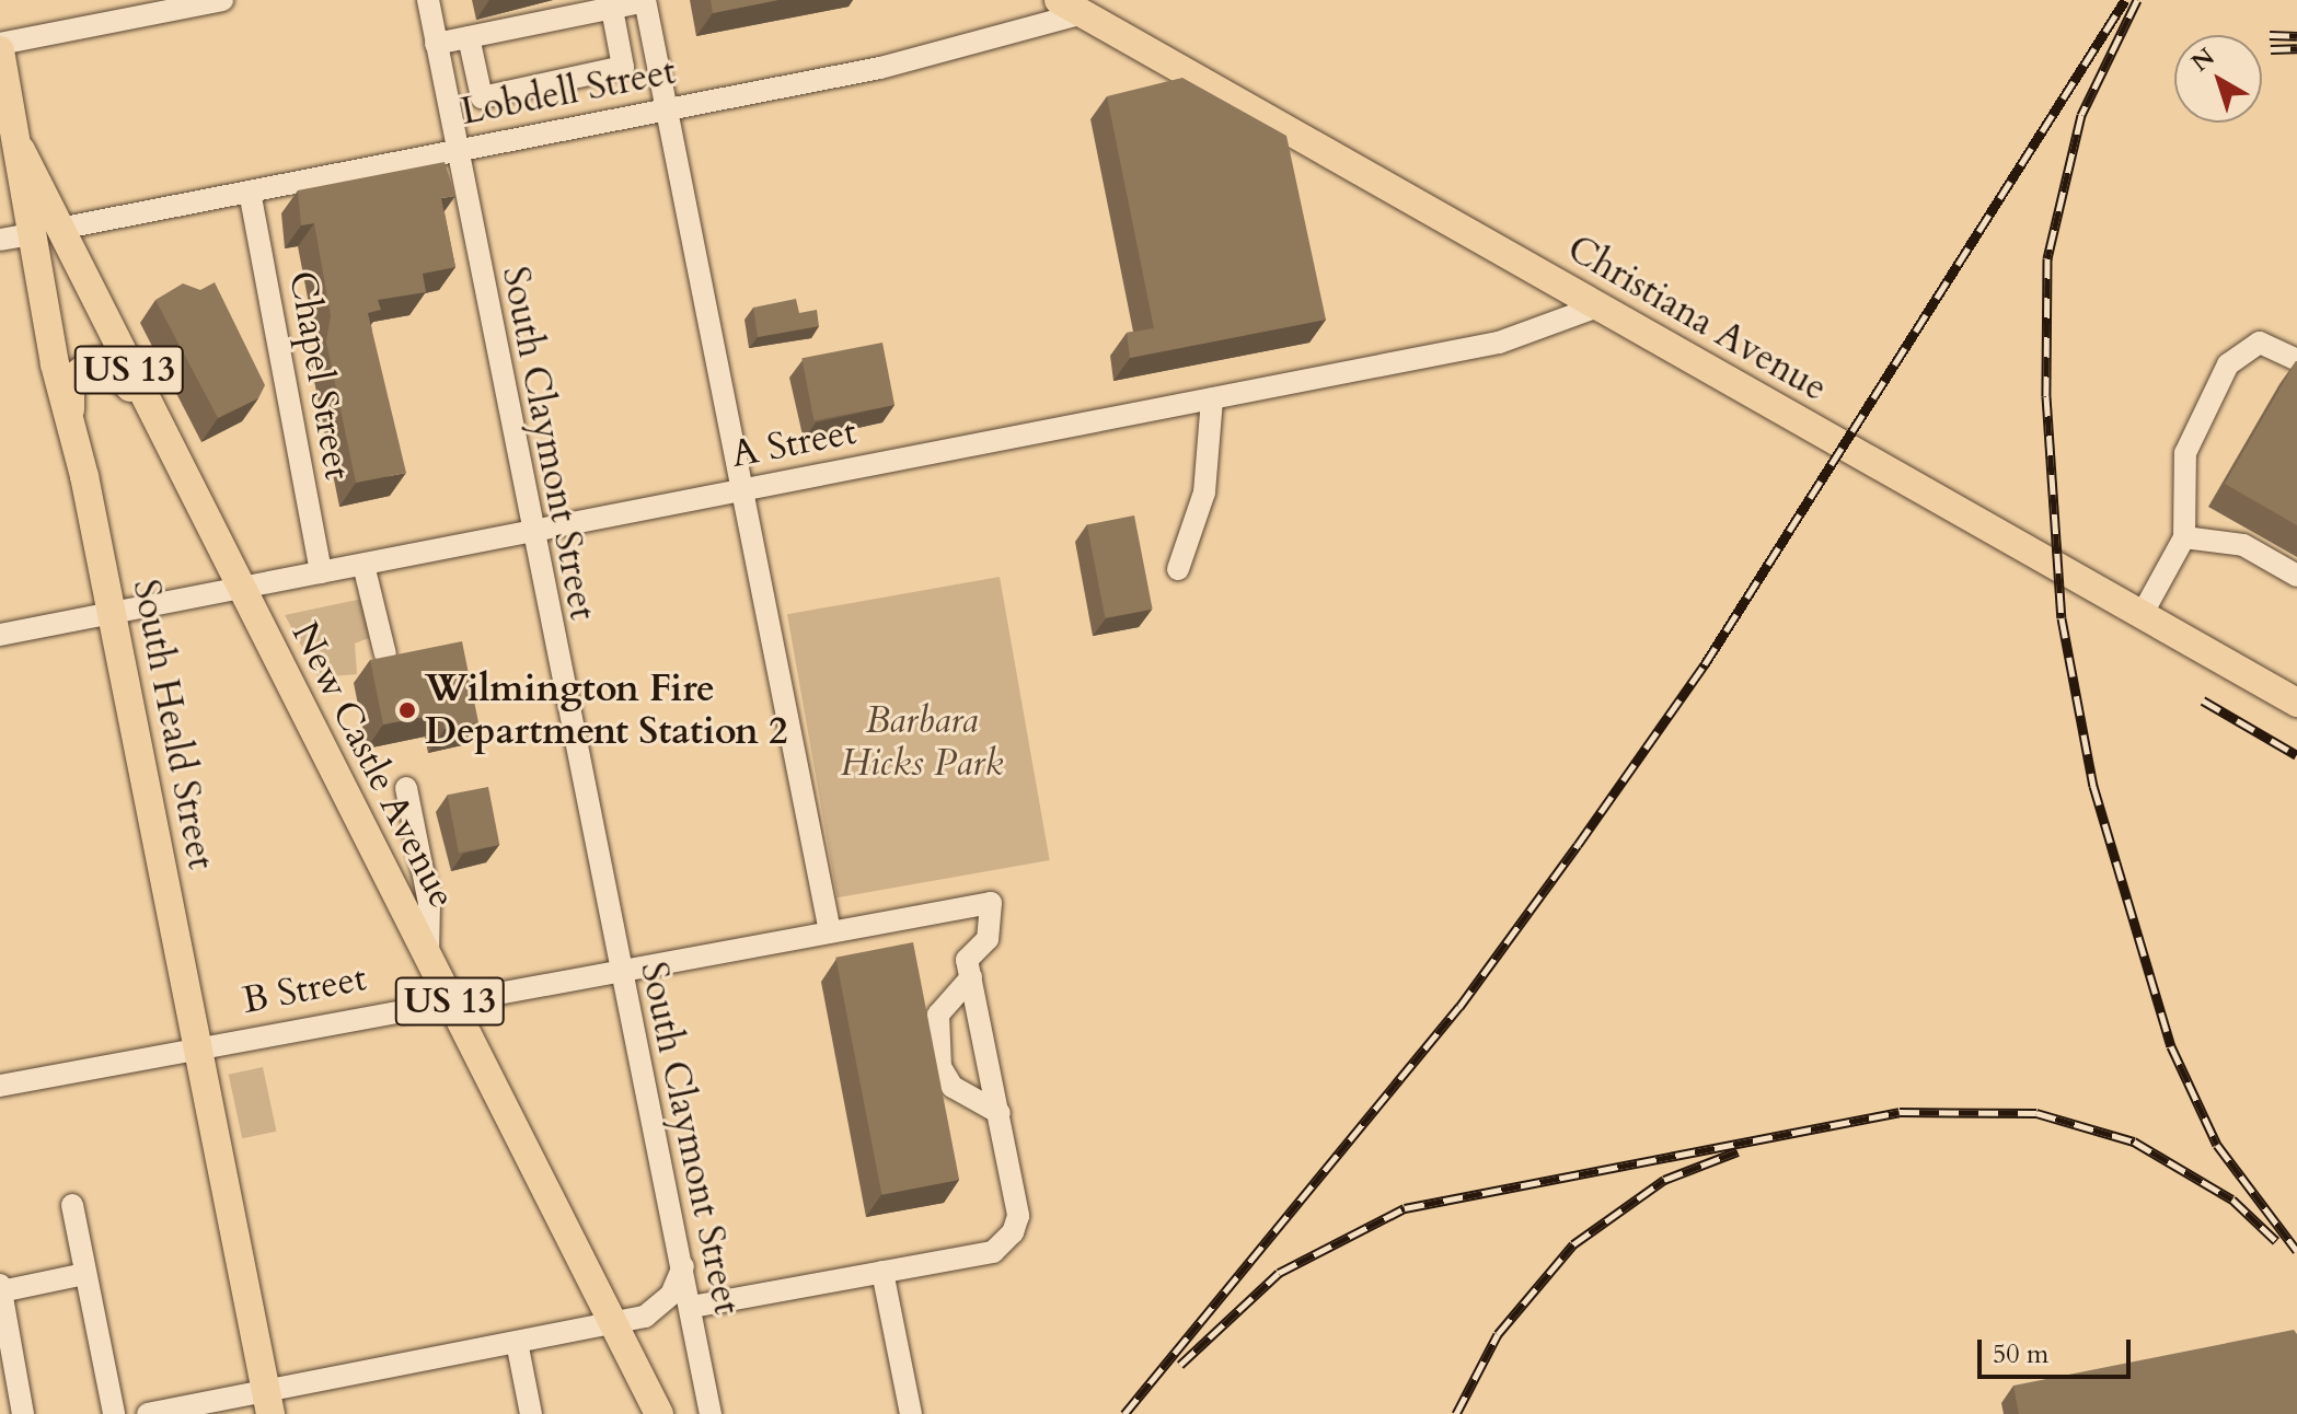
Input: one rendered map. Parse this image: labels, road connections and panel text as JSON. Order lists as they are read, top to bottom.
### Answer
{
  "streets": {
    "main road": [
      "Christiana Avenue",
      "US 13",
      "South Heald Street",
      "New Castle Avenue"
    ],
    "street": [
      "Lobdell Street",
      "Chapel Street",
      "South Claymont Street",
      "A Street",
      "B Street"
    ]
  },
  "crossings": [
    ["Lobdell Street", "Christiana Avenue"],
    ["Lobdell Street", "Chapel Street"],
    ["Lobdell Street", "South Claymont Street"],
    ["Lobdell Street", "New Castle Avenue"],
    ["Christiana Avenue", "A Street"],
    ["Chapel Street", "A Street"],
    ["South Claymont Street", "A Street"],
    ["South Claymont Street", "B Street"],
    ["A Street", "South Heald Street"],
    ["A Street", "New Castle Avenue"],
    ["South Heald Street", "New Castle Avenue"],
    ["South Heald Street", "B Street"],
    ["New Castle Avenue", "B Street"]
  ],
  "parks": ["Barbara Hicks Park"],
  "places": ["Wilmington Fire Department Station 2"],
  "scale_bar": "50 m",
  "north": "top left"
}
